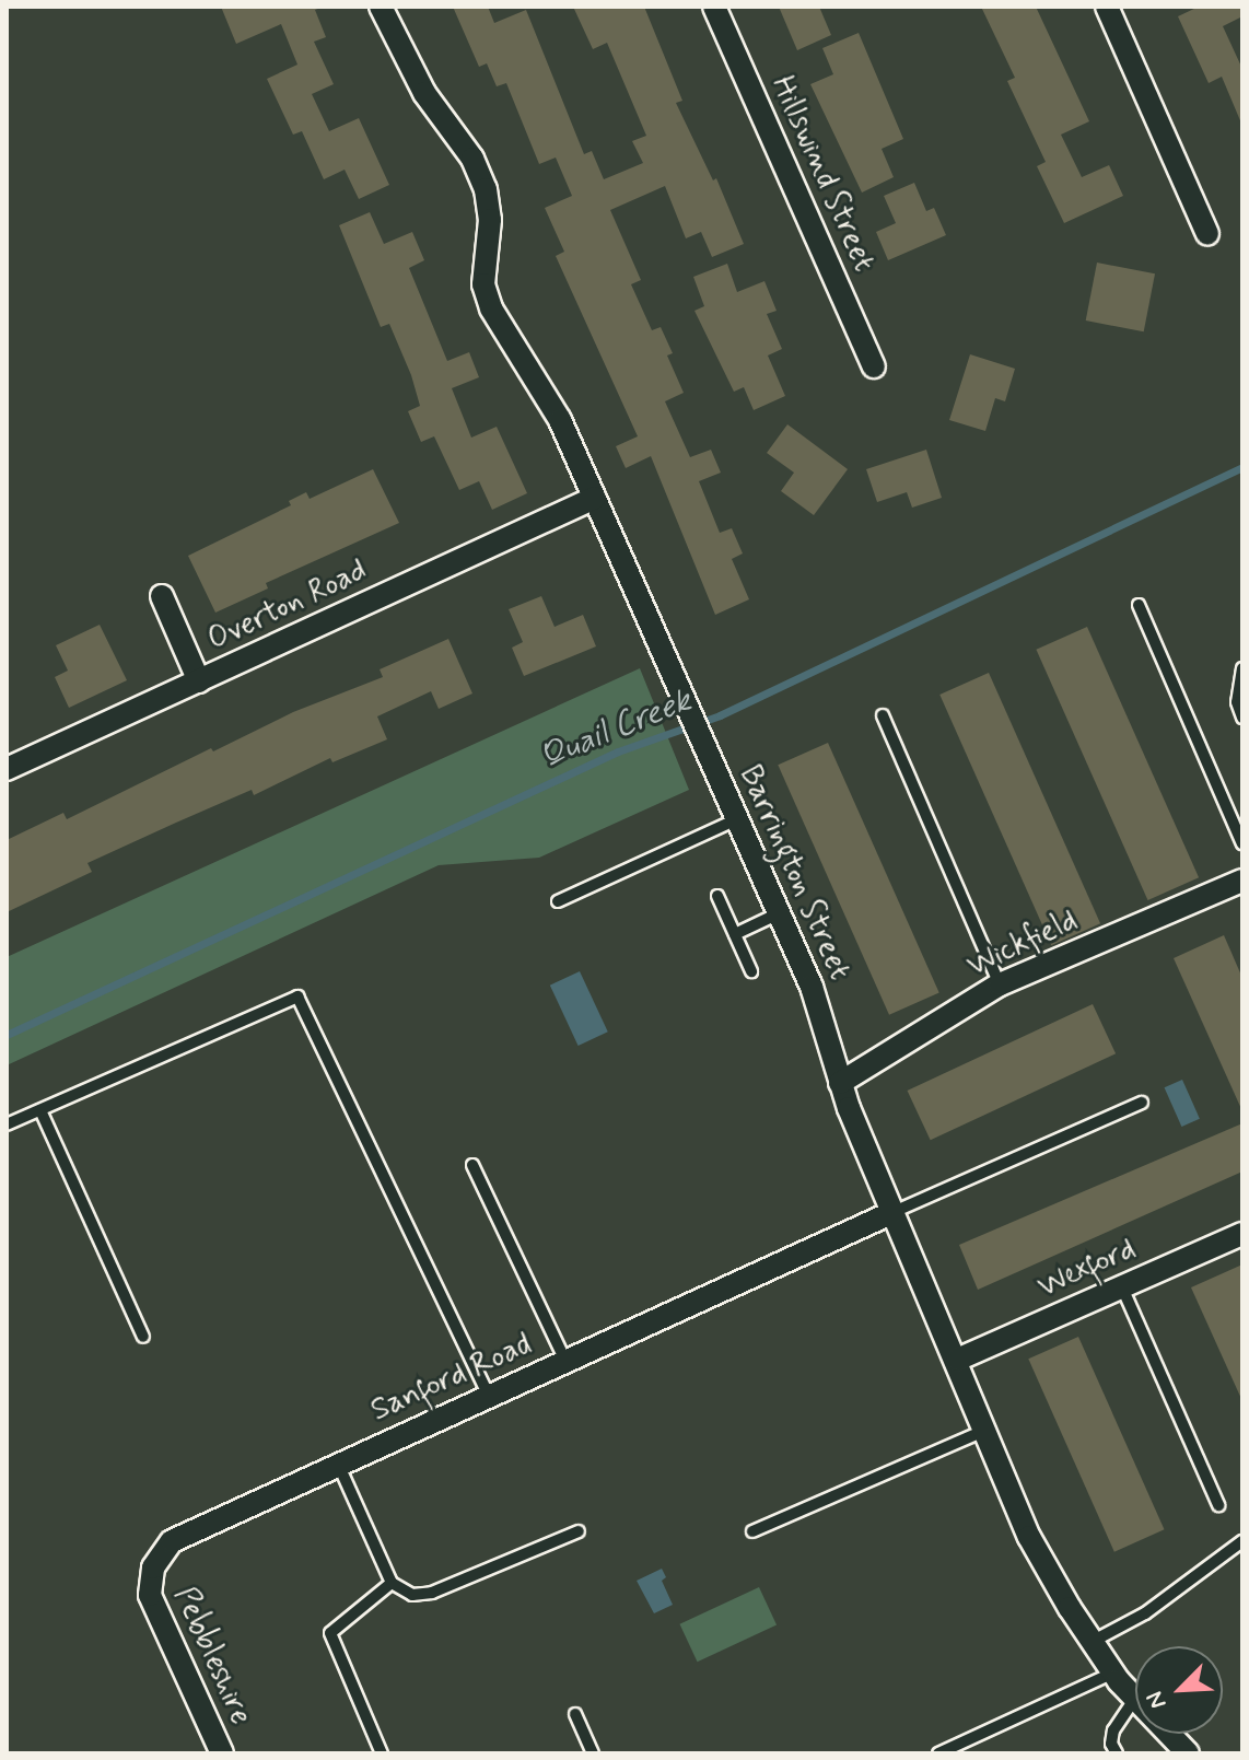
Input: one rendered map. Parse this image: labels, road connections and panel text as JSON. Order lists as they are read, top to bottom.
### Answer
{
  "streets": {
    "street": [
      "Hillswind Street",
      "Overton Road",
      "Barrington Street",
      "Wickfield",
      "Wexford",
      "Sanford Road",
      "Pebbleshire"
    ]
  },
  "crossings": [
    ["Overton Road", "Barrington Street"],
    ["Barrington Street", "Wickfield"],
    ["Barrington Street", "Wexford"],
    ["Barrington Street", "Sanford Road"],
    ["Sanford Road", "Pebbleshire"]
  ],
  "water": ["Quail Creek"],
  "north": "bottom left"
}
